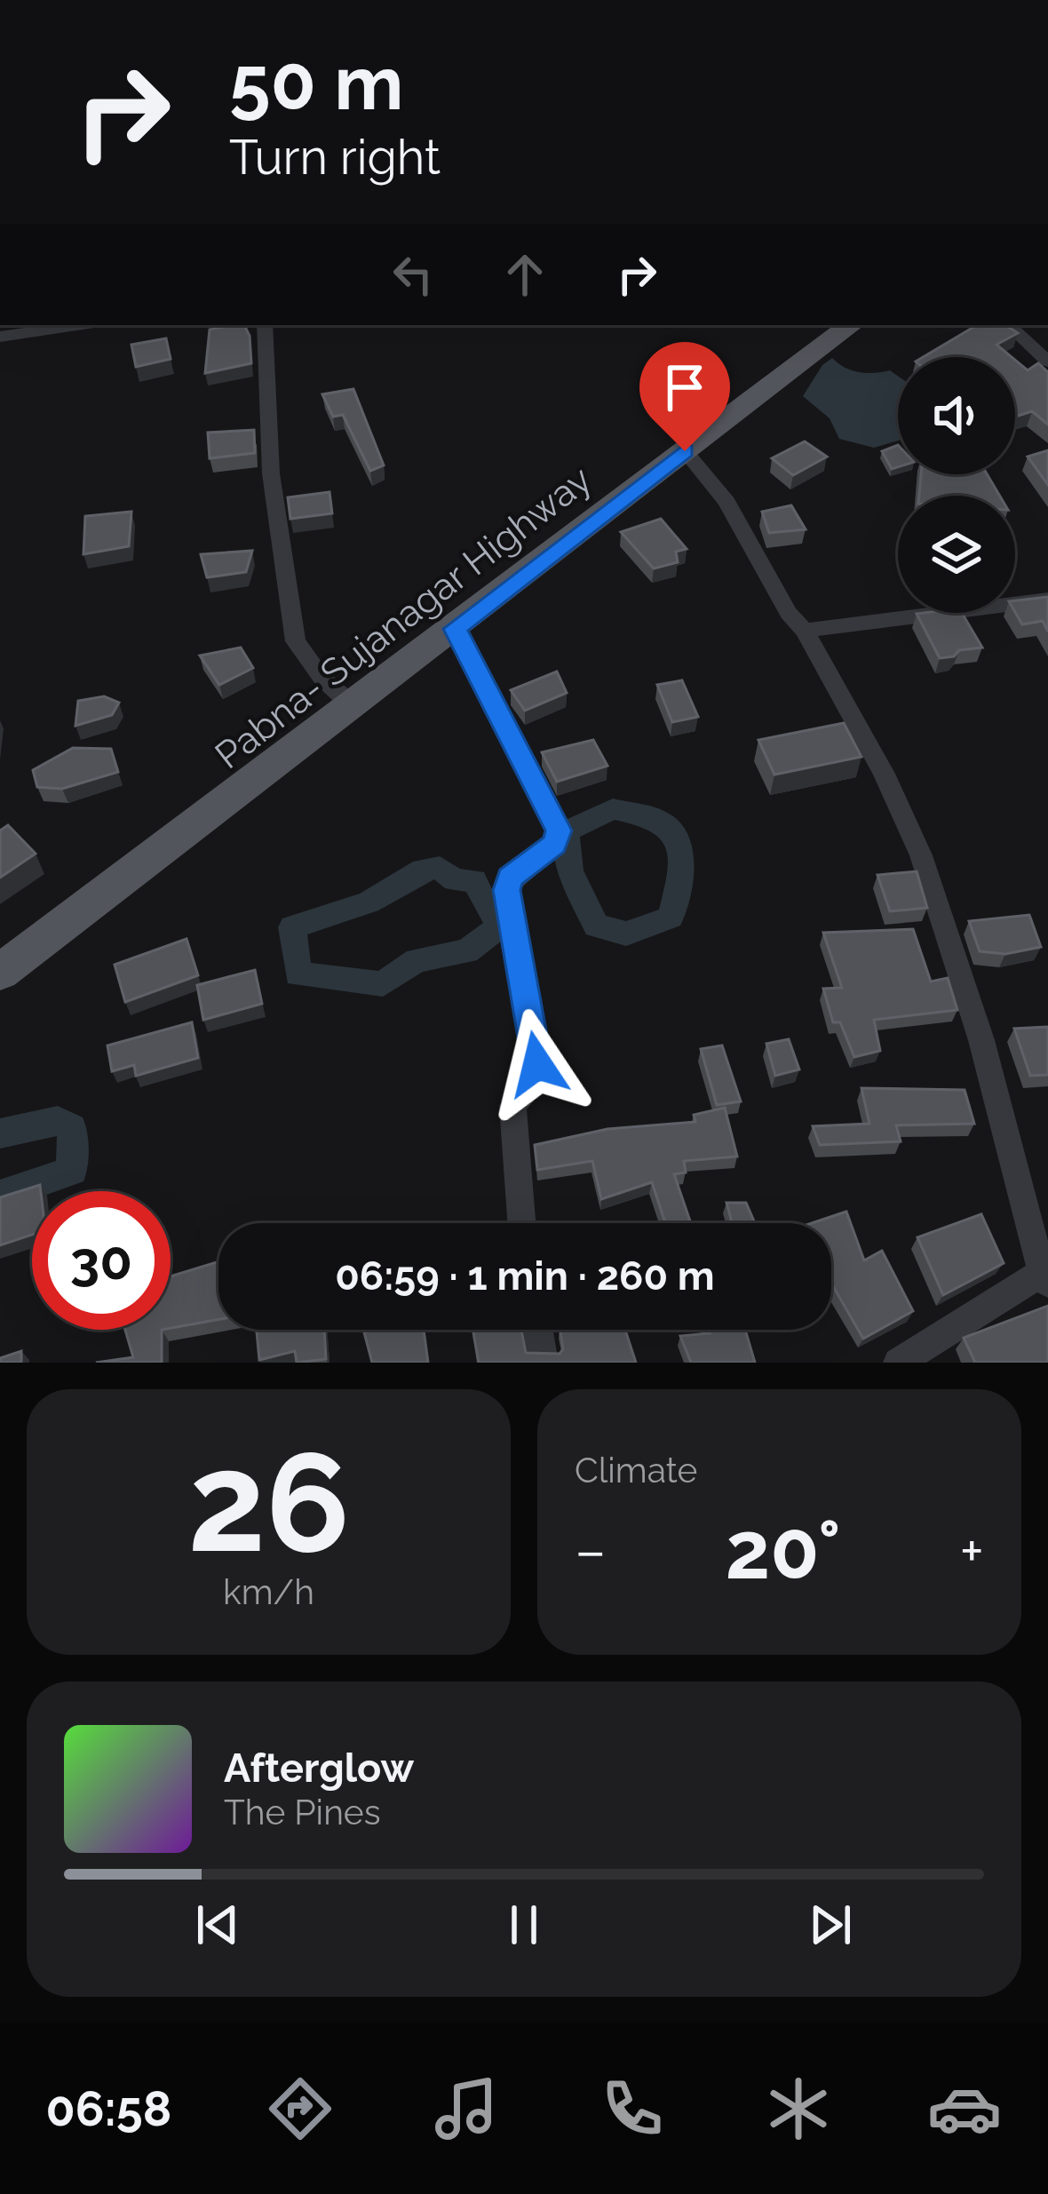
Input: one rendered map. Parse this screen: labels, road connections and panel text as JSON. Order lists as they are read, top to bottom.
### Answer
{
  "streets": {
    "main road": ["Pabna- Sujanagar Highway"]
  },
  "page": {
    "turn": ["50 m", "Turn right"],
    "limit": "30",
    "trip": "06:59 · 1 min · 260 m",
    "tile": [
      ["26", "km/h"],
      "Climate"
    ],
    "heat": ["−", "20°", "+"],
    "song": ["Afterglow", "The Pines"],
    "tabs": "06:58"
  }
}
